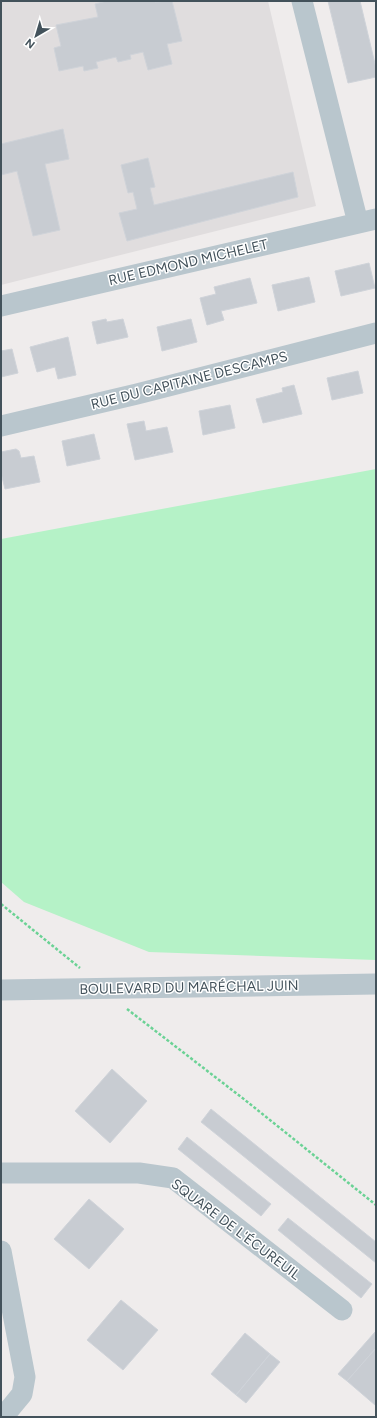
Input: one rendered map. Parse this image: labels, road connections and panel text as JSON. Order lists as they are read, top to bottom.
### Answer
{
  "streets": {
    "street": [
      "RUE EDMOND MICHELET",
      "RUE DU CAPITAINE DESCAMPS",
      "BOULEVARD DU MARÉCHAL JUIN",
      "SQUARE DE L'ÉCUREUIL"
    ]
  },
  "north": "bottom left"
}
